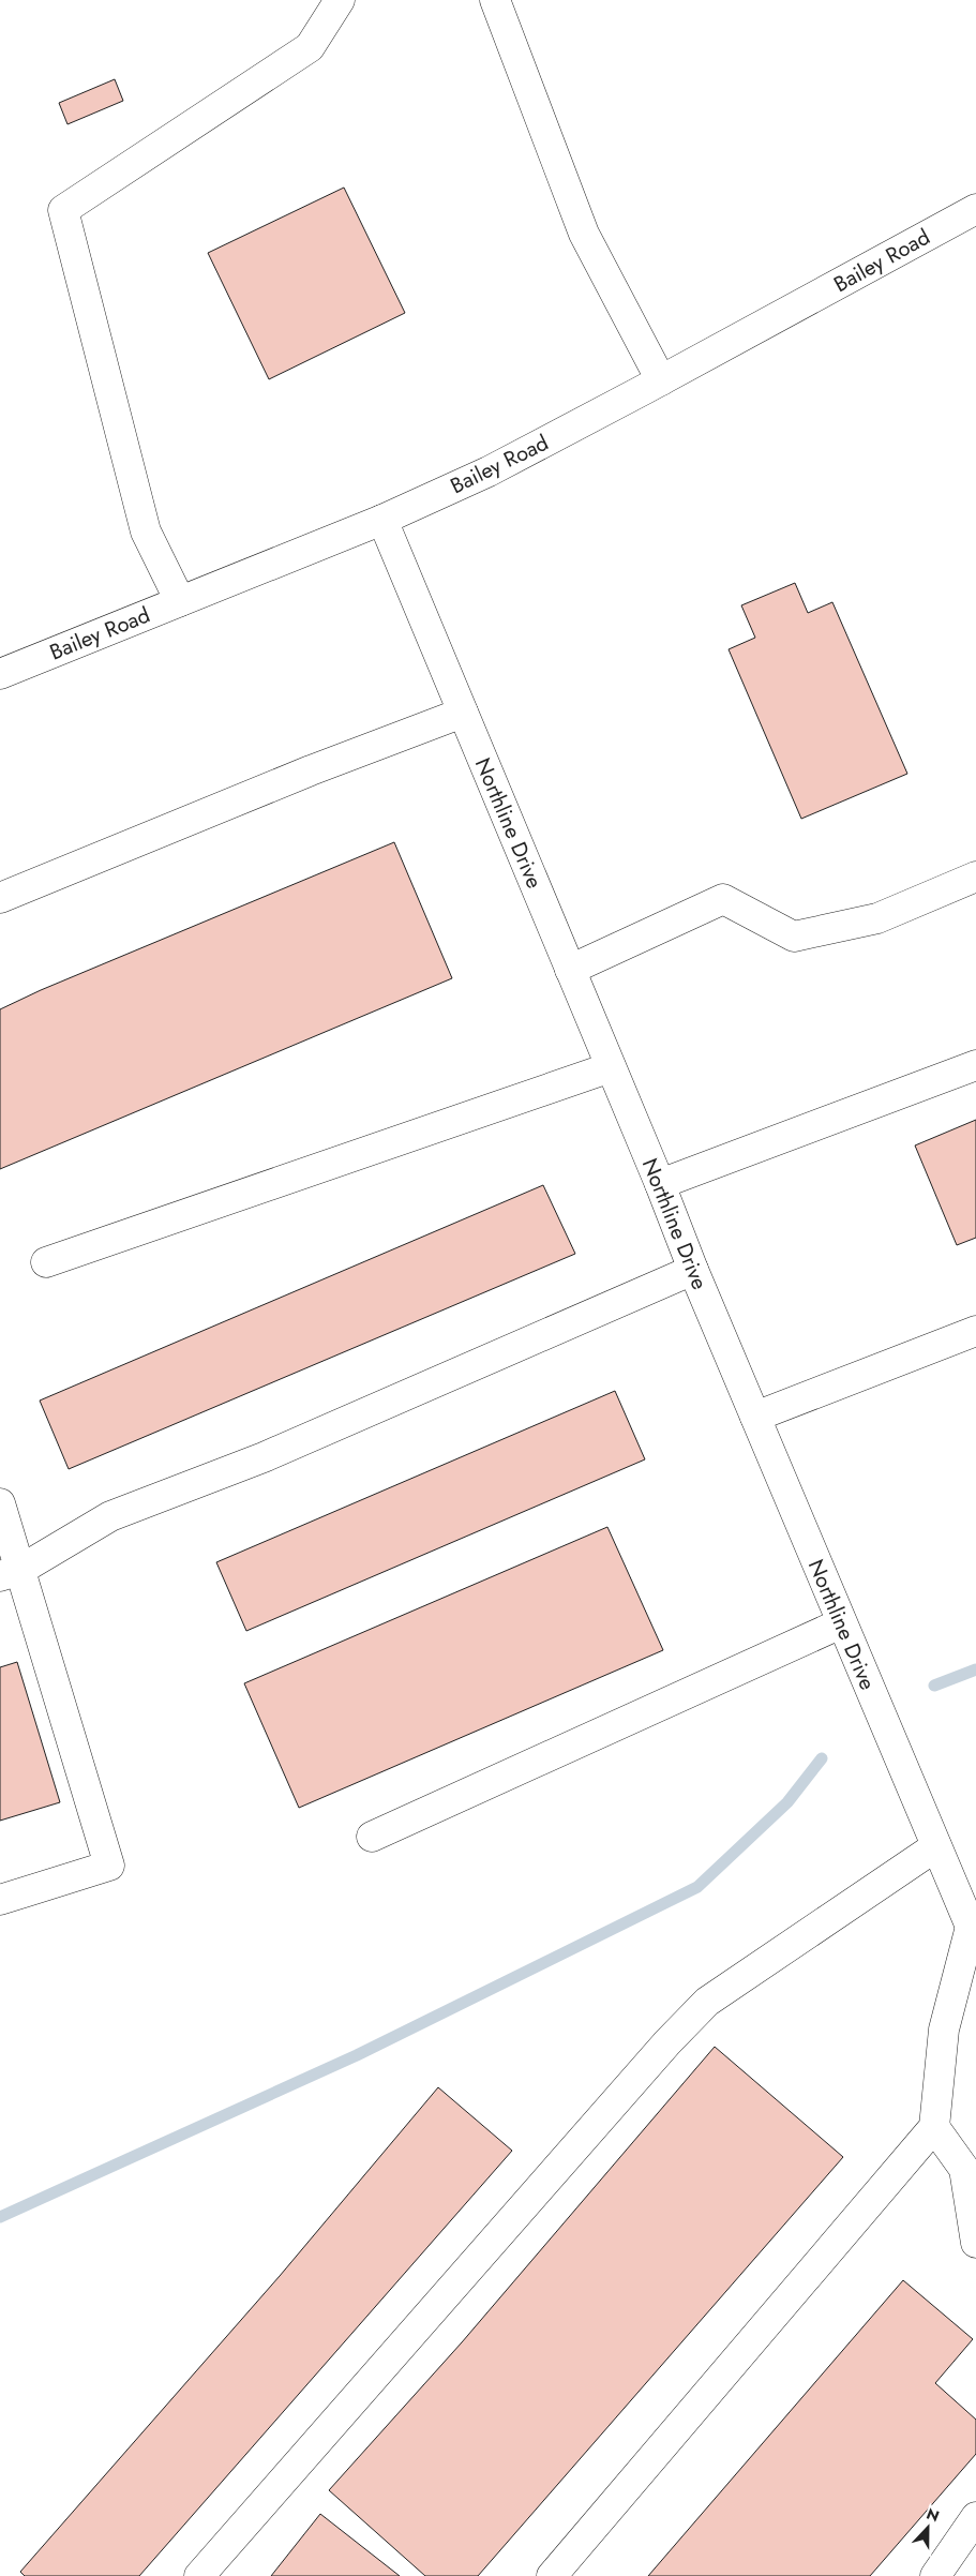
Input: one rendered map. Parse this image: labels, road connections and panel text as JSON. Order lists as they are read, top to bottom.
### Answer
{
  "streets": {
    "street": ["Bailey Road", "Northline Drive"]
  },
  "crossings": [
    ["Bailey Road", "Northline Drive"]
  ],
  "north": "top"
}
